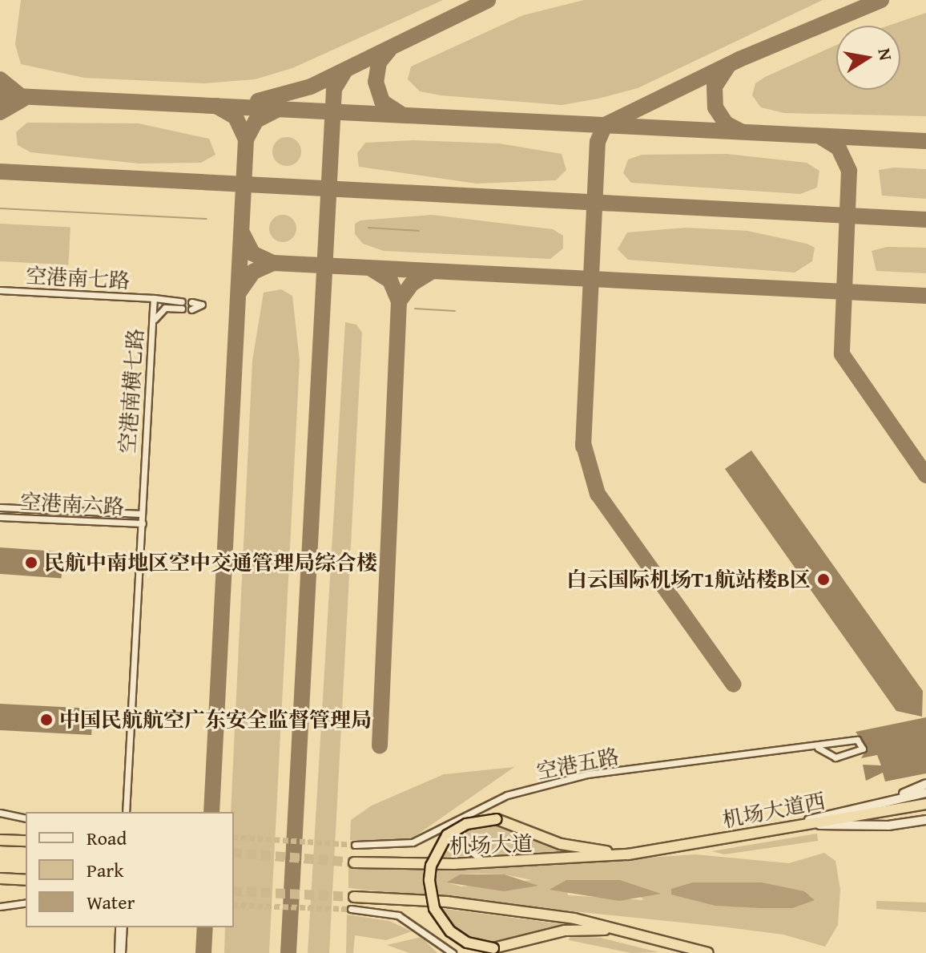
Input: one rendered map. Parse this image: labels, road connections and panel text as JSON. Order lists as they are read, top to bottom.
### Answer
{
  "streets": {
    "highway": ["机场大道西", "机场大道"],
    "street": [
      "空港南七路",
      "空港南横七路",
      "空港南六路",
      "空港五路"
    ]
  },
  "crossings": [
    ["空港南七路", "空港南横七路"],
    ["空港南横七路", "空港南六路"],
    ["机场大道西", "机场大道"]
  ],
  "places": ["民航中南地区空中交通管理局综合楼", "白云国际机场T1航站楼B区", "中国民航航空广东安全监督管理局"],
  "legend": ["Road", "Park", "Water"],
  "north": "right"
}
